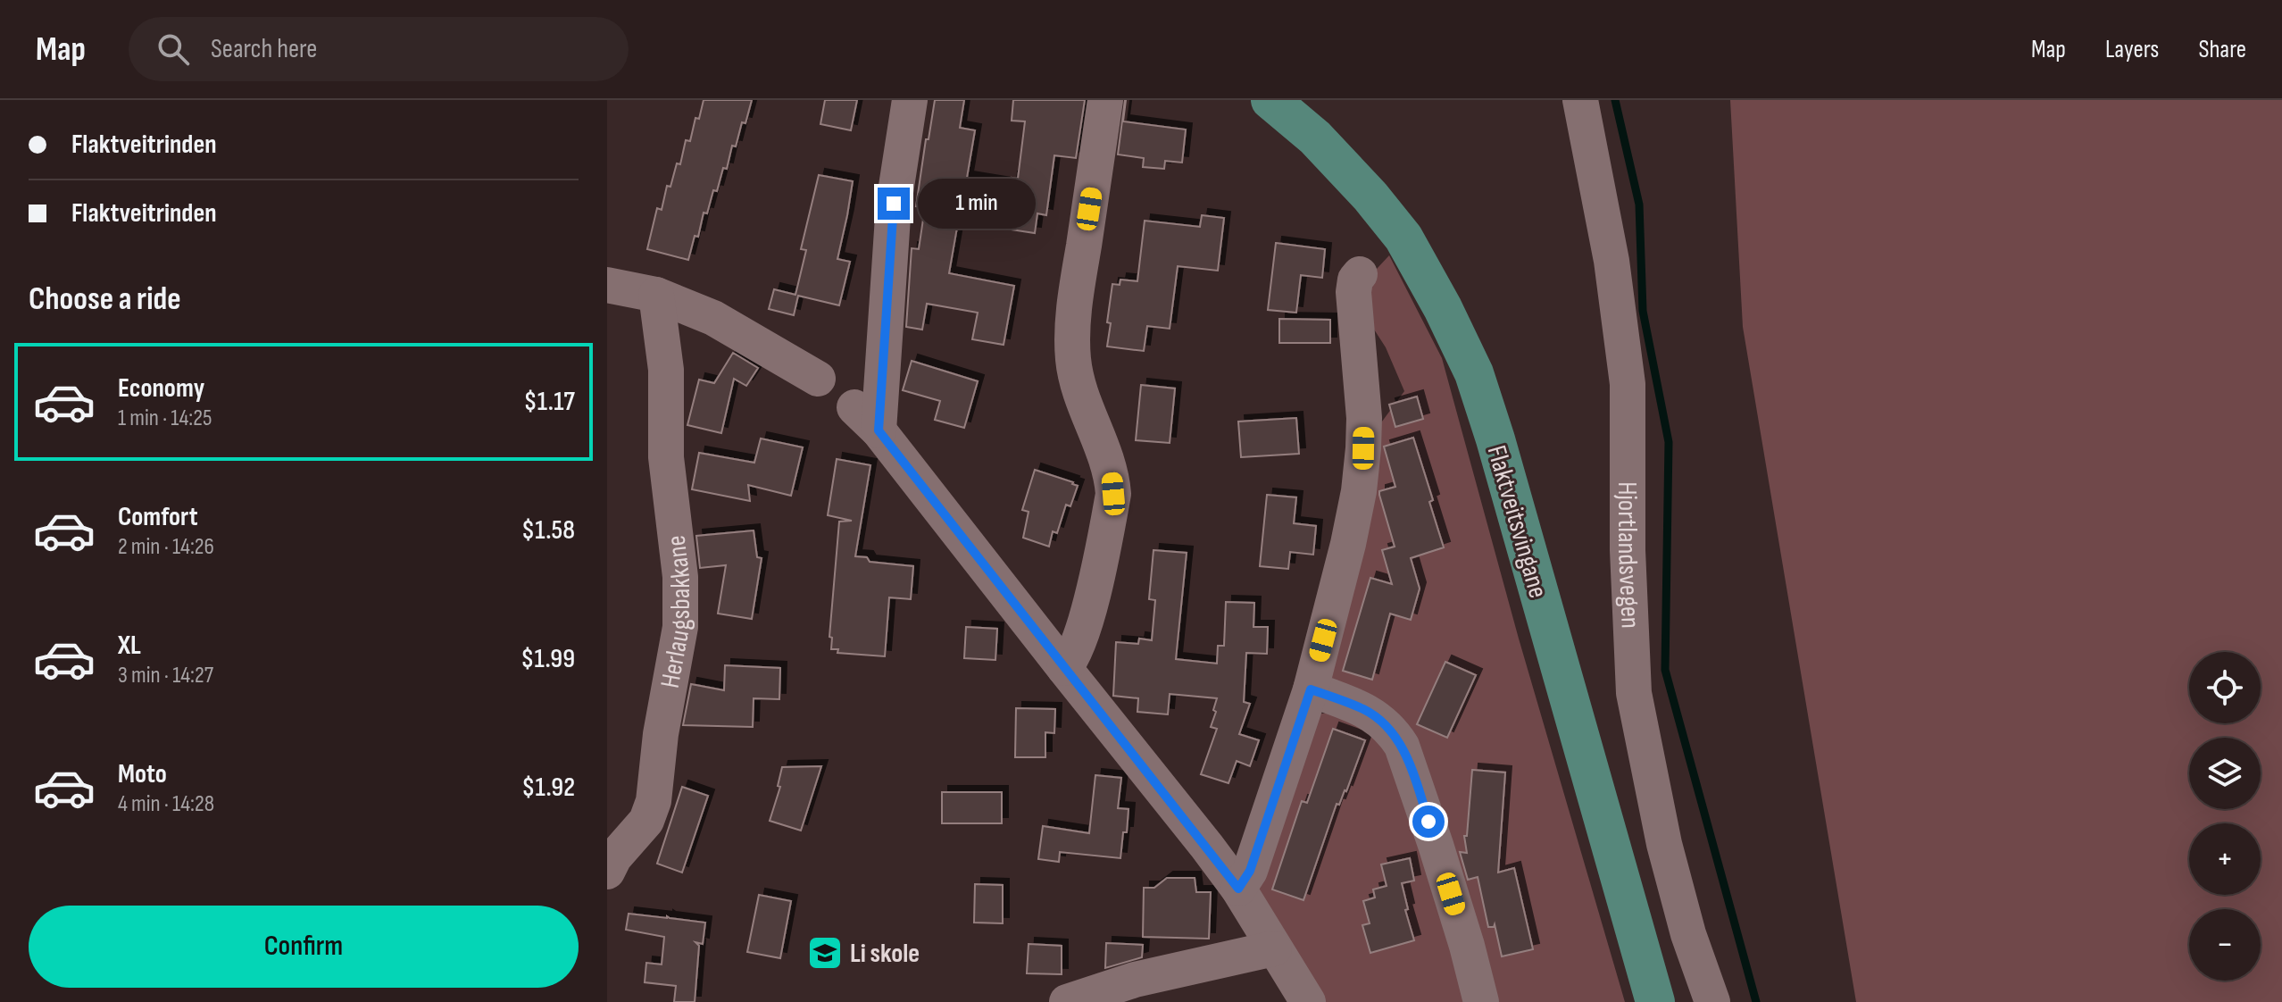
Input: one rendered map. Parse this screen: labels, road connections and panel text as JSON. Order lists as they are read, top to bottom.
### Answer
{
  "streets": {
    "main road": ["Flaktveitsvingane"],
    "street": ["Hjortlandsvegen", "Herlaugsbakkane"]
  },
  "places": {
    "school or university": ["Li skole"]
  },
  "page": {
    "header": "Map",
    "search": "Search here",
    "nav": ["Map", "Layers", "Share"],
    "banner": ["Flaktveitrinden", "Flaktveitrinden"],
    "bubble": "1 min",
    "heading": "Choose a ride",
    "list": [
      {
        "name": "Economy",
        "note": "1 min · 14:25",
        "value": "$1.17"
      },
      {
        "name": "Comfort",
        "note": "2 min · 14:26",
        "value": "$1.58"
      },
      {
        "name": "XL",
        "note": "3 min · 14:27",
        "value": "$1.99"
      },
      {
        "name": "Moto",
        "note": "4 min · 14:28",
        "value": "$1.92"
      }
    ],
    "map_buttons": ["+", "−"],
    "buttons": "Confirm"
  }
}
